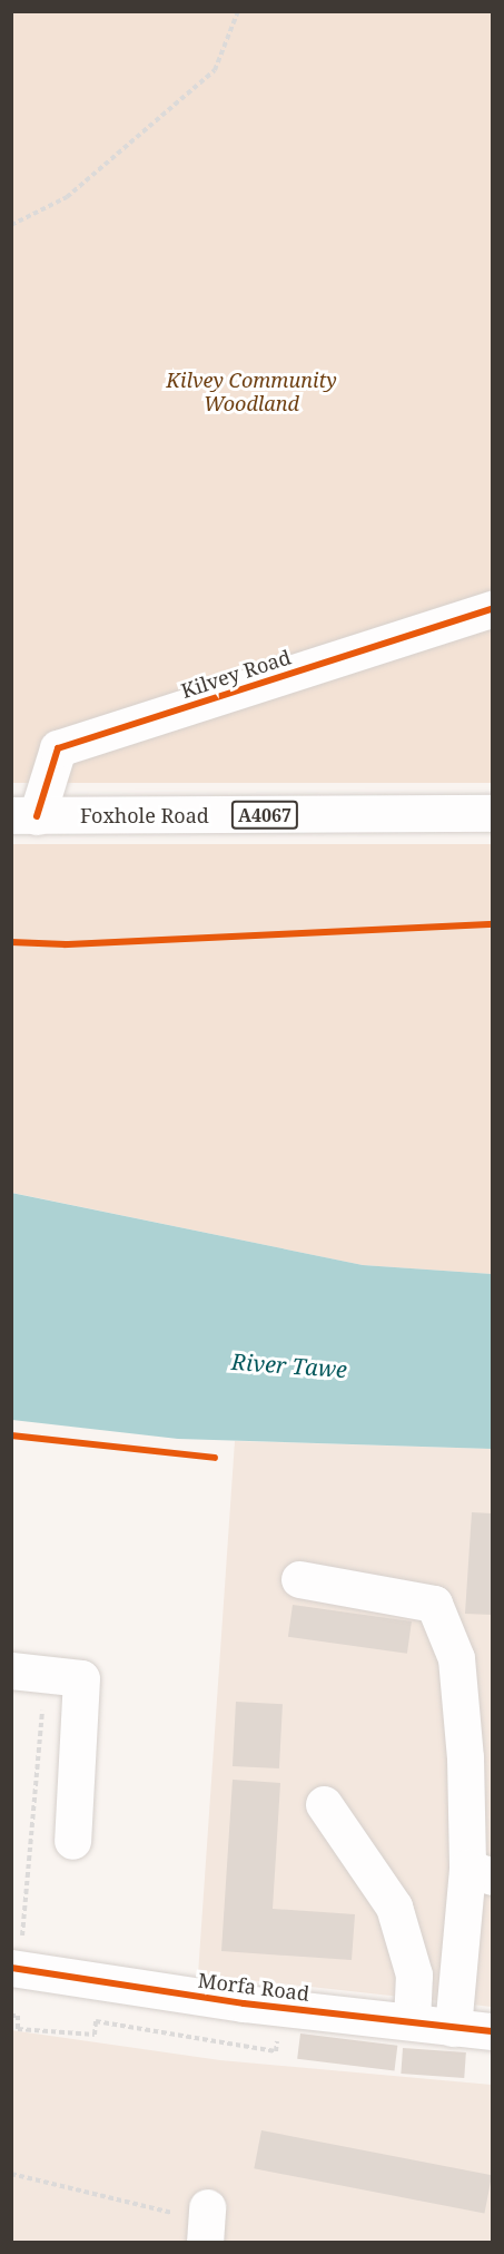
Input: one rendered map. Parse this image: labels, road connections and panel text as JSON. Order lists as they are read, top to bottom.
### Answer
{
  "streets": {
    "street": [
      "Kilvey Road",
      "Foxhole Road",
      "A4067",
      "Morfa Road"
    ]
  },
  "crossings": [
    ["Kilvey Road", "Foxhole Road"]
  ],
  "water": ["River Tawe"],
  "parks": ["Kilvey Community Woodland"]
}
